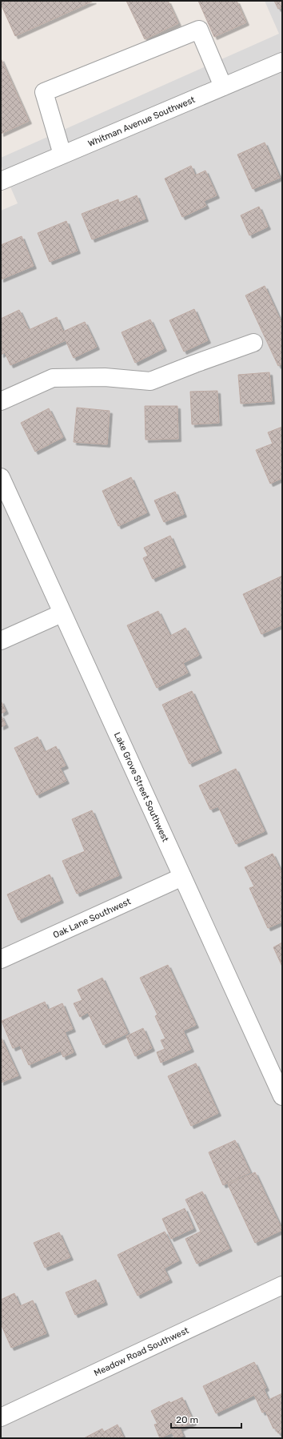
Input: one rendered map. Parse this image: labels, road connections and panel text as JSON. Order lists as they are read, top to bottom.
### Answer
{
  "streets": {
    "street": [
      "Whitman Avenue Southwest",
      "Lake Grove Street Southwest",
      "Oak Lane Southwest",
      "Meadow Road Southwest"
    ]
  },
  "crossings": [
    ["Lake Grove Street Southwest", "Oak Lane Southwest"]
  ],
  "scale_bar": "20 m"
}
